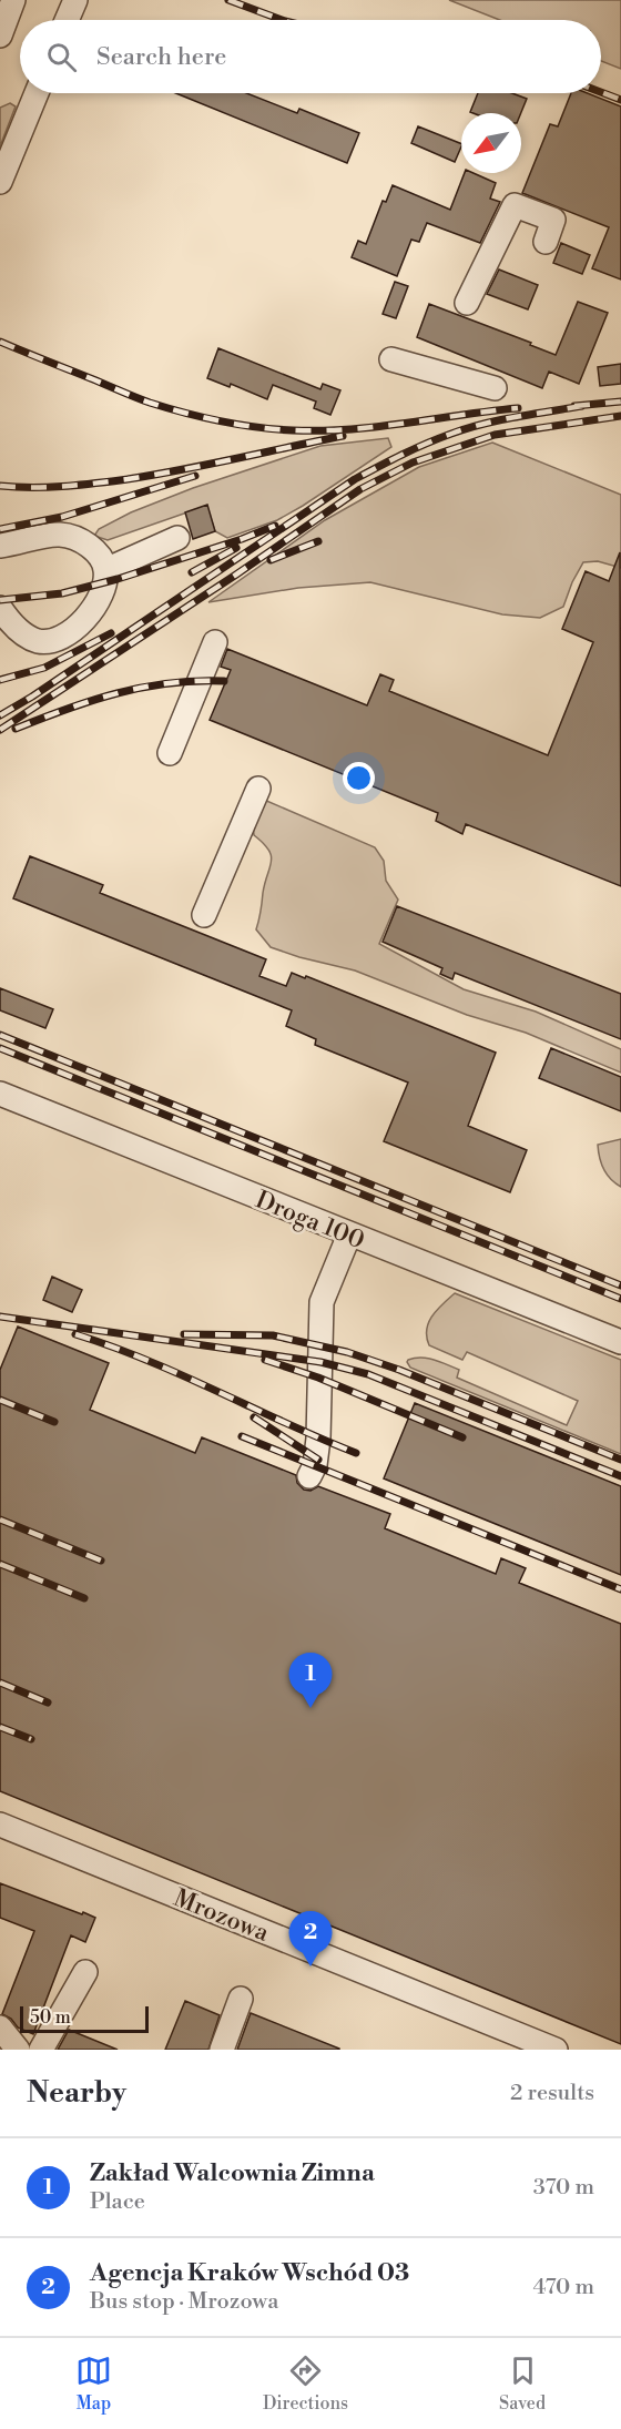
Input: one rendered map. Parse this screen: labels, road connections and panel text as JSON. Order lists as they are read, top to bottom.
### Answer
{
  "streets": {
    "street": ["Droga 100", "Mrozowa"]
  },
  "scale_bar": "50 m",
  "north": "bottom left",
  "page": {
    "search": "Search here",
    "pins": ["1", "2"],
    "scale": "50 m",
    "heading": ["Nearby", "2 results"],
    "list": [
      {
        "mark": "1",
        "name": "Zakład Walcownia Zimna",
        "note": "Place",
        "value": "370 m"
      },
      {
        "mark": "2",
        "name": "Agencja Kraków Wschód 03",
        "note": "Bus stop · Mrozowa",
        "value": "470 m"
      }
    ],
    "nav": ["Map", "Directions", "Saved"]
  }
}
